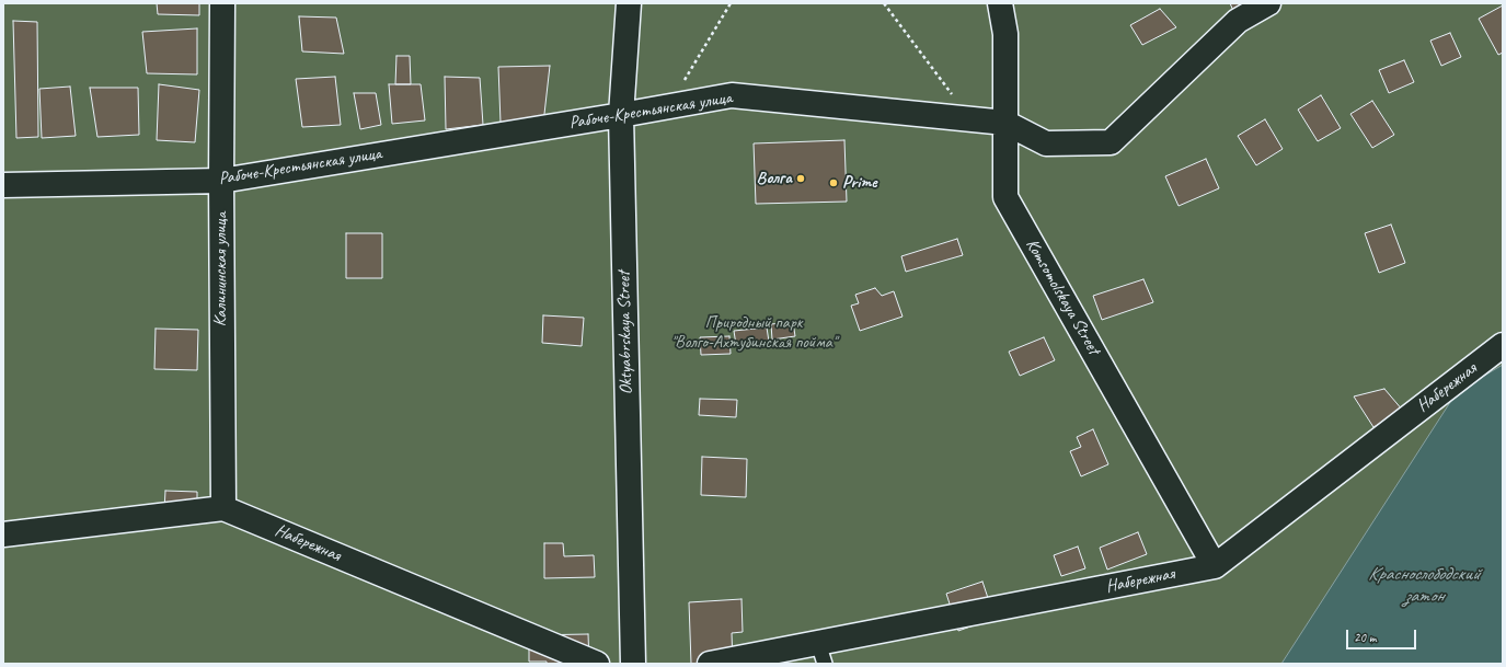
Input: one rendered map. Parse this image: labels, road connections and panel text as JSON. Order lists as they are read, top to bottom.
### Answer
{
  "streets": {
    "street": [
      "Рабоче-Крестьянская улица",
      "Калининская улица",
      "Komsomolskaya Street",
      "Oktyabrskaya Street",
      "Набережная"
    ]
  },
  "crossings": [
    ["Рабоче-Крестьянская улица", "Калининская улица"],
    ["Рабоче-Крестьянская улица", "Komsomolskaya Street"],
    ["Рабоче-Крестьянская улица", "Oktyabrskaya Street"],
    ["Калининская улица", "Набережная"],
    ["Komsomolskaya Street", "Набережная"]
  ],
  "water": ["Краснослободский затон"],
  "parks": ["Природный парк \"Волго-Ахтубинская пойма\""],
  "places": ["Волга", "Prime"],
  "scale_bar": "20 m"
}
